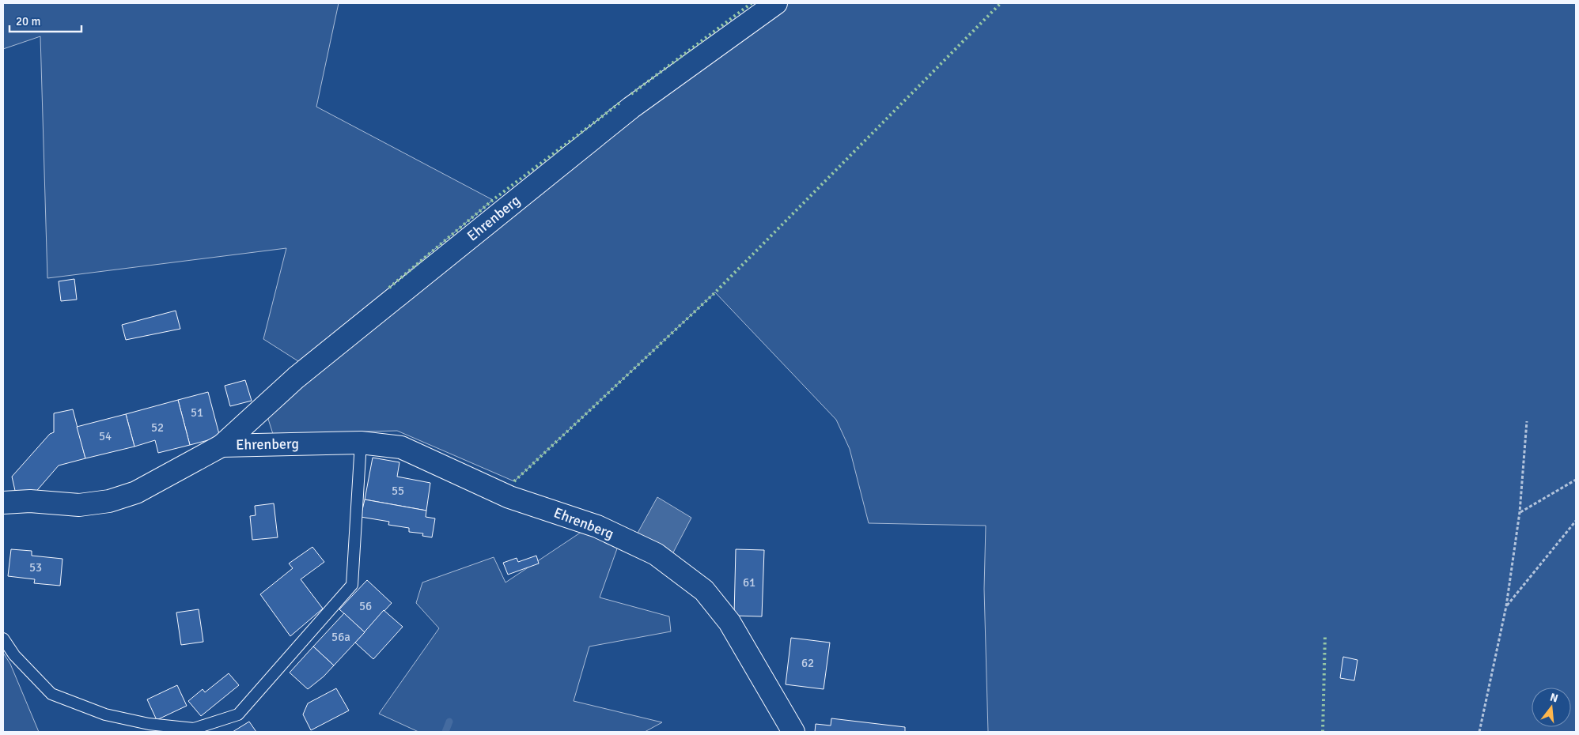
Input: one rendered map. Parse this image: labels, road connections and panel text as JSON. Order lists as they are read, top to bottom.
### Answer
{
  "streets": {
    "street": ["Ehrenberg"]
  },
  "house_numbers": [
    "51",
    "52",
    "54",
    "55",
    "53",
    "61",
    "56",
    "56a",
    "62"
  ],
  "scale_bar": "20 m",
  "north": "top"
}
